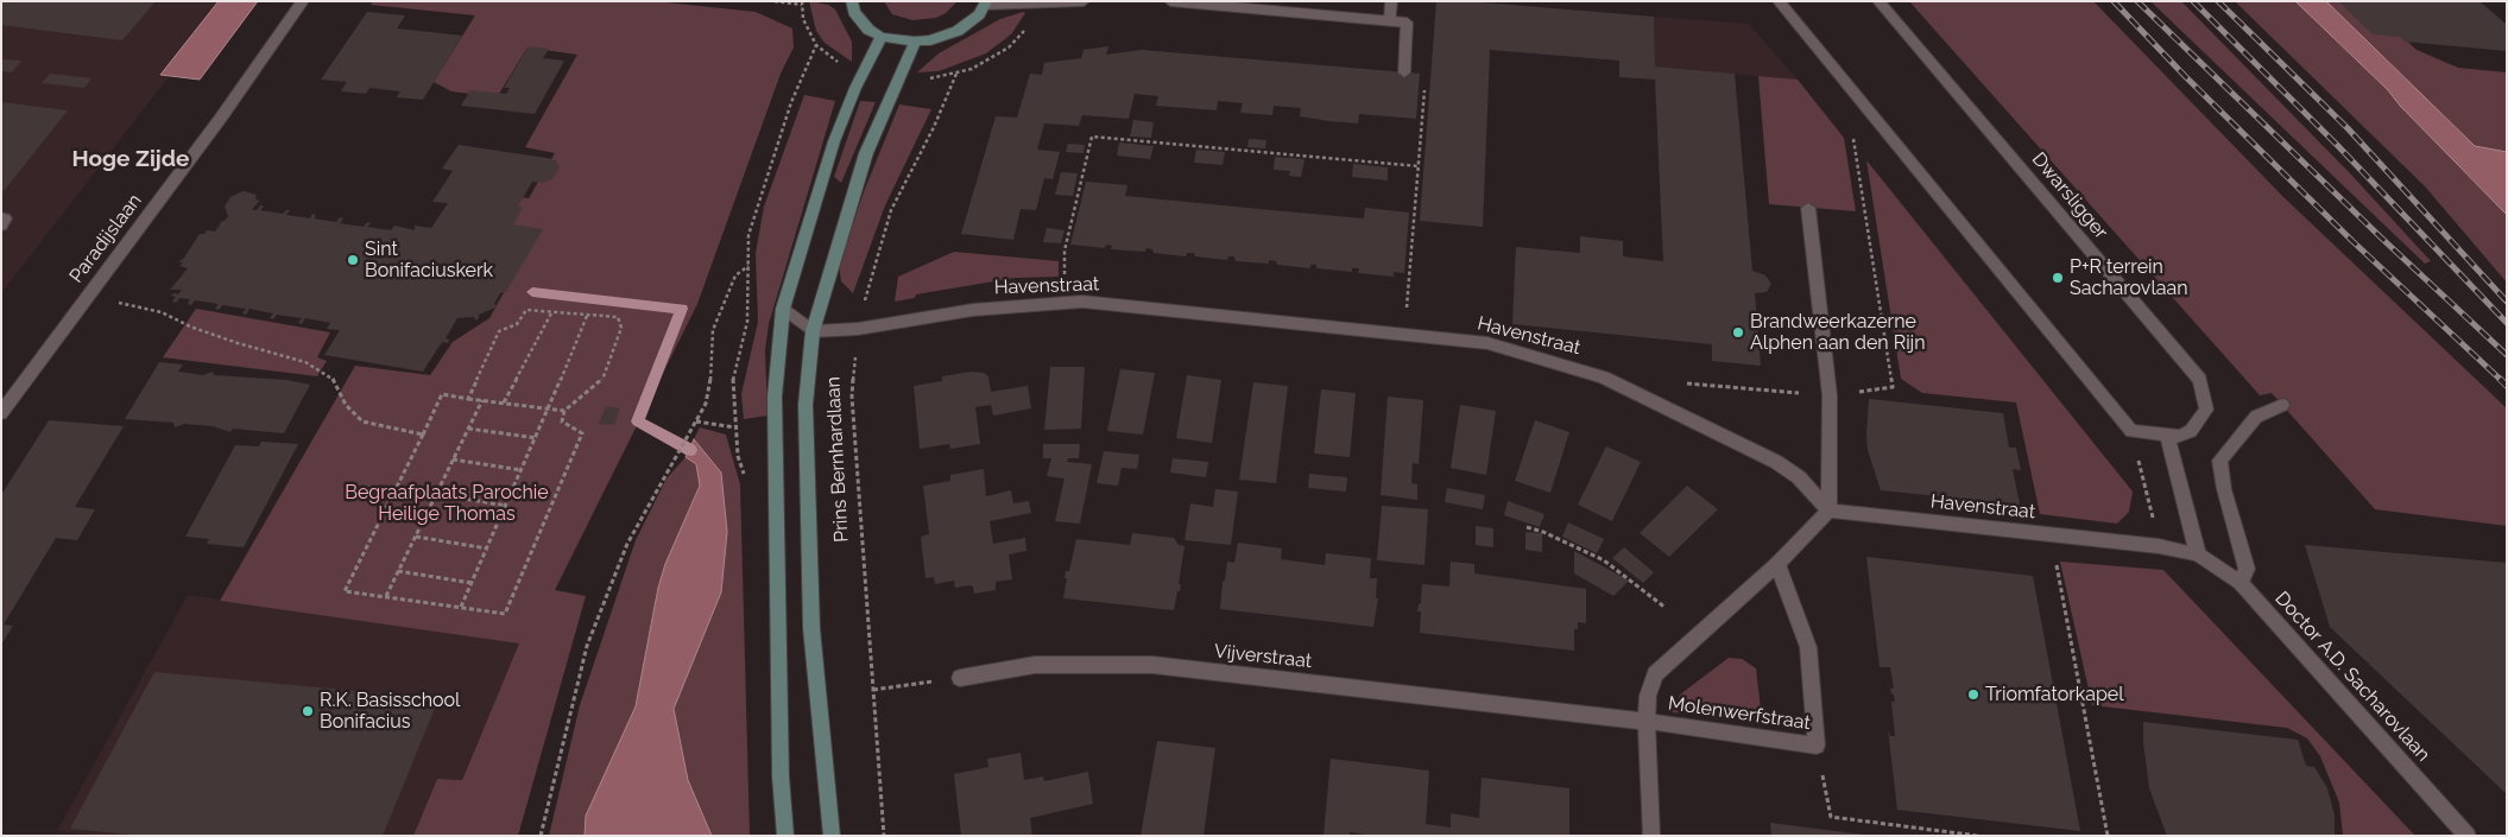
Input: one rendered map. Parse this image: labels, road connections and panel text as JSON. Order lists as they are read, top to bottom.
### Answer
{
  "streets": {
    "main road": ["Prins Bernhardlaan"],
    "street": [
      "Dwarsligger",
      "Paradijslaan",
      "Havenstraat",
      "Vijverstraat",
      "Doctor A.D. Sacharovlaan",
      "Molenwerfstraat"
    ]
  },
  "crossings": [
    ["Havenstraat", "Prins Bernhardlaan"],
    ["Havenstraat", "Doctor A.D. Sacharovlaan"],
    ["Havenstraat", "Molenwerfstraat"],
    ["Vijverstraat", "Molenwerfstraat"]
  ],
  "districts": ["Hoge Zijde"],
  "parks": ["Begraafplaats Parochie Heilige Thomas"],
  "places": [
    "Sint Bonifaciuskerk",
    "P+R terrein Sacharovlaan",
    "Brandweerkazerne Alphen aan den Rijn",
    "Triomfatorkapel",
    "R.K. Basisschool Bonifacius"
  ]
}
